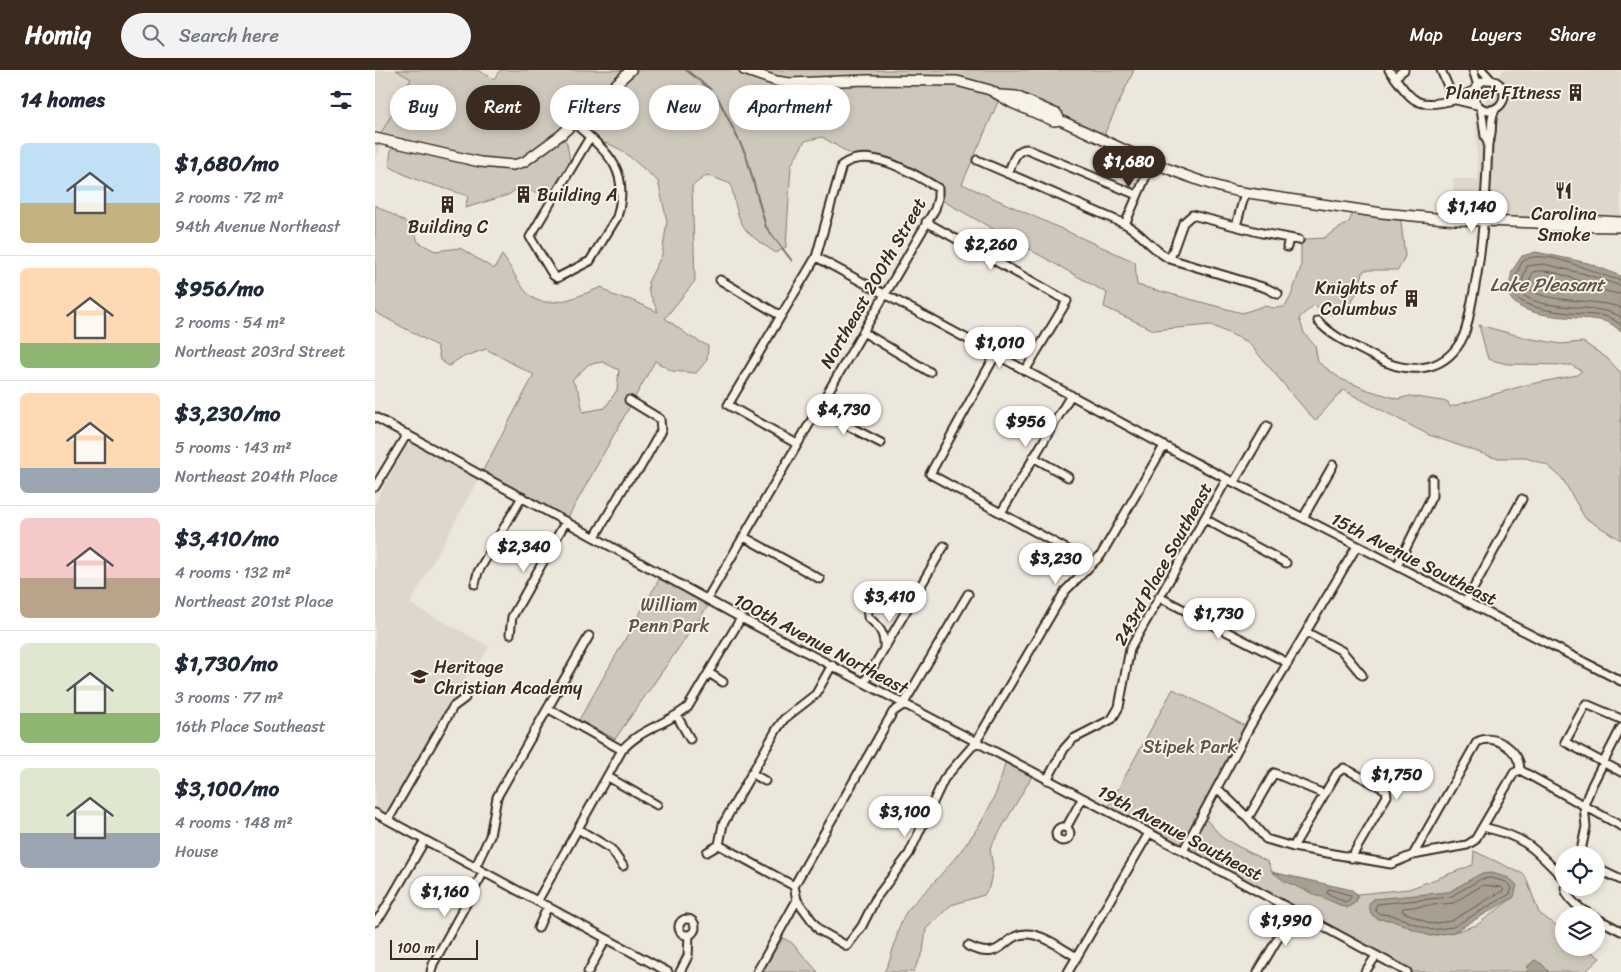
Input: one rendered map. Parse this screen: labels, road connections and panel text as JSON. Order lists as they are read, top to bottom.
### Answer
{
  "streets": {
    "street": [
      "Northeast 200th Street",
      "15th Avenue Southeast",
      "243rd Place Southeast",
      "100th Avenue Northeast",
      "19th Avenue Southeast"
    ]
  },
  "crossings": [
    ["Northeast 200th Street", "15th Avenue Southeast"],
    ["Northeast 200th Street", "100th Avenue Northeast"],
    ["15th Avenue Southeast", "243rd Place Southeast"],
    ["243rd Place Southeast", "19th Avenue Southeast"],
    ["100th Avenue Northeast", "19th Avenue Southeast"]
  ],
  "water": ["Lake Pleasant"],
  "parks": ["William Penn Park", "Stipek Park"],
  "places": {
    "building": [
      "Planet FItness",
      "Building A",
      "Building C",
      "Knights of Columbus"
    ],
    "restaurant": ["Carolina Smoke"],
    "school or university": ["Heritage Christian Academy"]
  },
  "scale_bar": "100 m",
  "page": {
    "header": "Homiq",
    "search": "Search here",
    "nav": ["Map", "Layers", "Share"],
    "heading": "14 homes",
    "chip": [
      "Buy",
      "Rent",
      "Filters",
      "New",
      "Apartment"
    ],
    "list": [
      {
        "name": "$1,680/mo",
        "note": "2 rooms · 72 m² · 94th Avenue Northeast"
      },
      {
        "name": "$956/mo",
        "note": "2 rooms · 54 m² · Northeast 203rd Street"
      },
      {
        "name": "$3,230/mo",
        "note": "5 rooms · 143 m² · Northeast 204th Place"
      },
      {
        "name": "$3,410/mo",
        "note": "4 rooms · 132 m² · Northeast 201st Place"
      },
      {
        "name": "$1,730/mo",
        "note": "3 rooms · 77 m² · 16th Place Southeast"
      },
      {
        "name": "$3,100/mo",
        "note": "4 rooms · 148 m² · House"
      }
    ],
    "price": [
      "$1,680",
      "$1,140",
      "$2,260",
      "$1,010",
      "$4,730",
      "$956",
      "$2,340",
      "$3,230",
      "$3,410",
      "$1,730",
      "$1,750",
      "$3,100",
      "$1,160",
      "$1,990"
    ],
    "scale": "100 m"
  }
}
